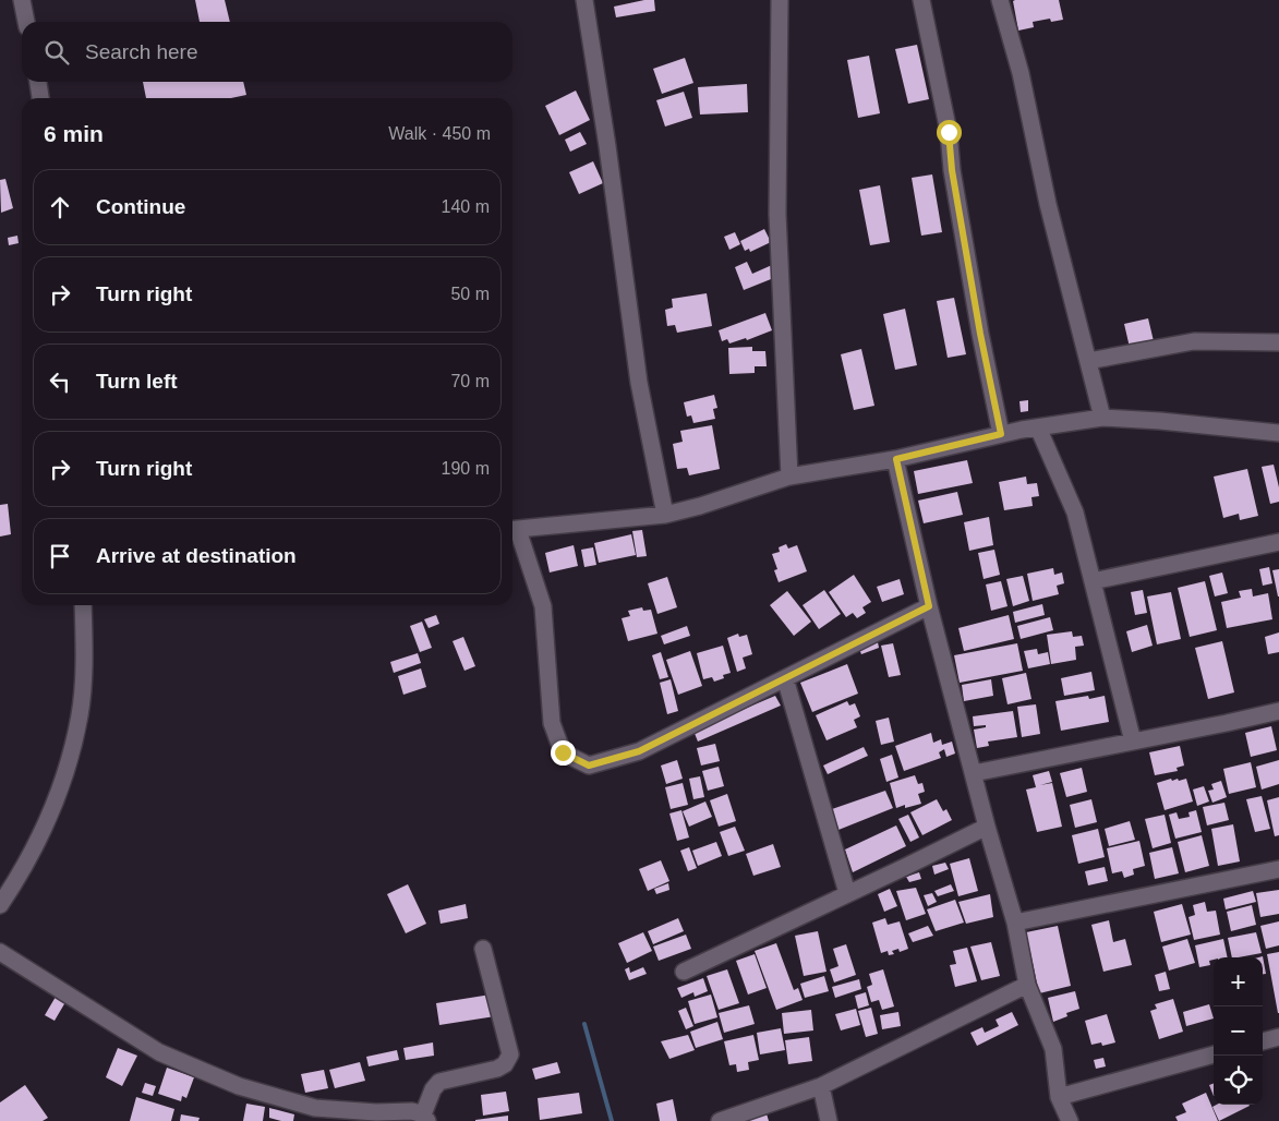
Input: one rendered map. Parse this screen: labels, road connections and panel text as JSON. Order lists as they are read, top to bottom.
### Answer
{
  "page": {
    "search": "Search here",
    "heading": ["6 min", "Walk · 450 m"],
    "list": [
      ["Continue", "140 m"],
      ["Turn right", "50 m"],
      ["Turn left", "70 m"],
      ["Turn right", "190 m"],
      "Arrive at destination"
    ],
    "map_buttons": ["+", "−"]
  }
}
